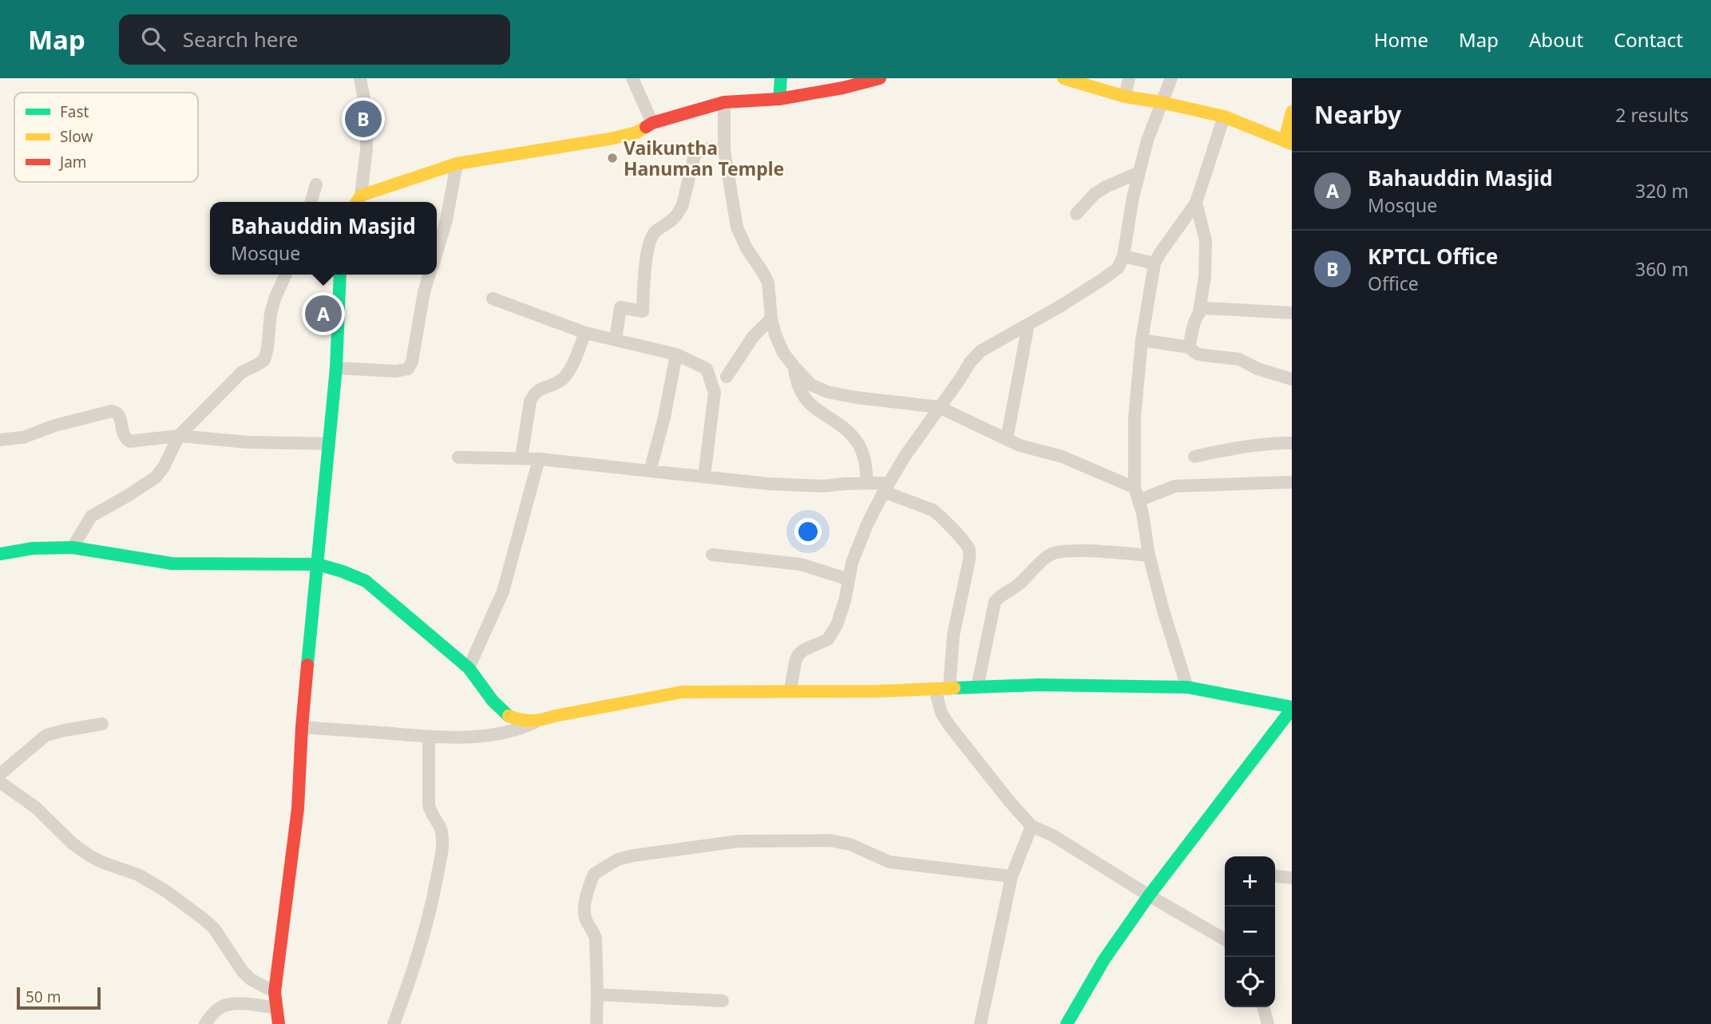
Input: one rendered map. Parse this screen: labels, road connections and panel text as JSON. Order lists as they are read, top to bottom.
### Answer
{
  "places": ["Vaikuntha Hanuman Temple"],
  "legend": ["Fast", "Slow", "Jam"],
  "scale_bar": "50 m",
  "page": {
    "header": "Map",
    "search": "Search here",
    "nav": [
      "Home",
      "Map",
      "About",
      "Contact"
    ],
    "heading": ["Nearby", "2 results"],
    "pins": ["B", "A"],
    "list": [
      {
        "mark": "A",
        "name": "Bahauddin Masjid",
        "note": "Mosque",
        "value": "320 m"
      },
      {
        "mark": "B",
        "name": "KPTCL Office",
        "note": "Office",
        "value": "360 m"
      }
    ],
    "popup": ["Bahauddin Masjid", "Mosque"],
    "map_buttons": ["+", "−"],
    "scale": "50 m"
  }
}
